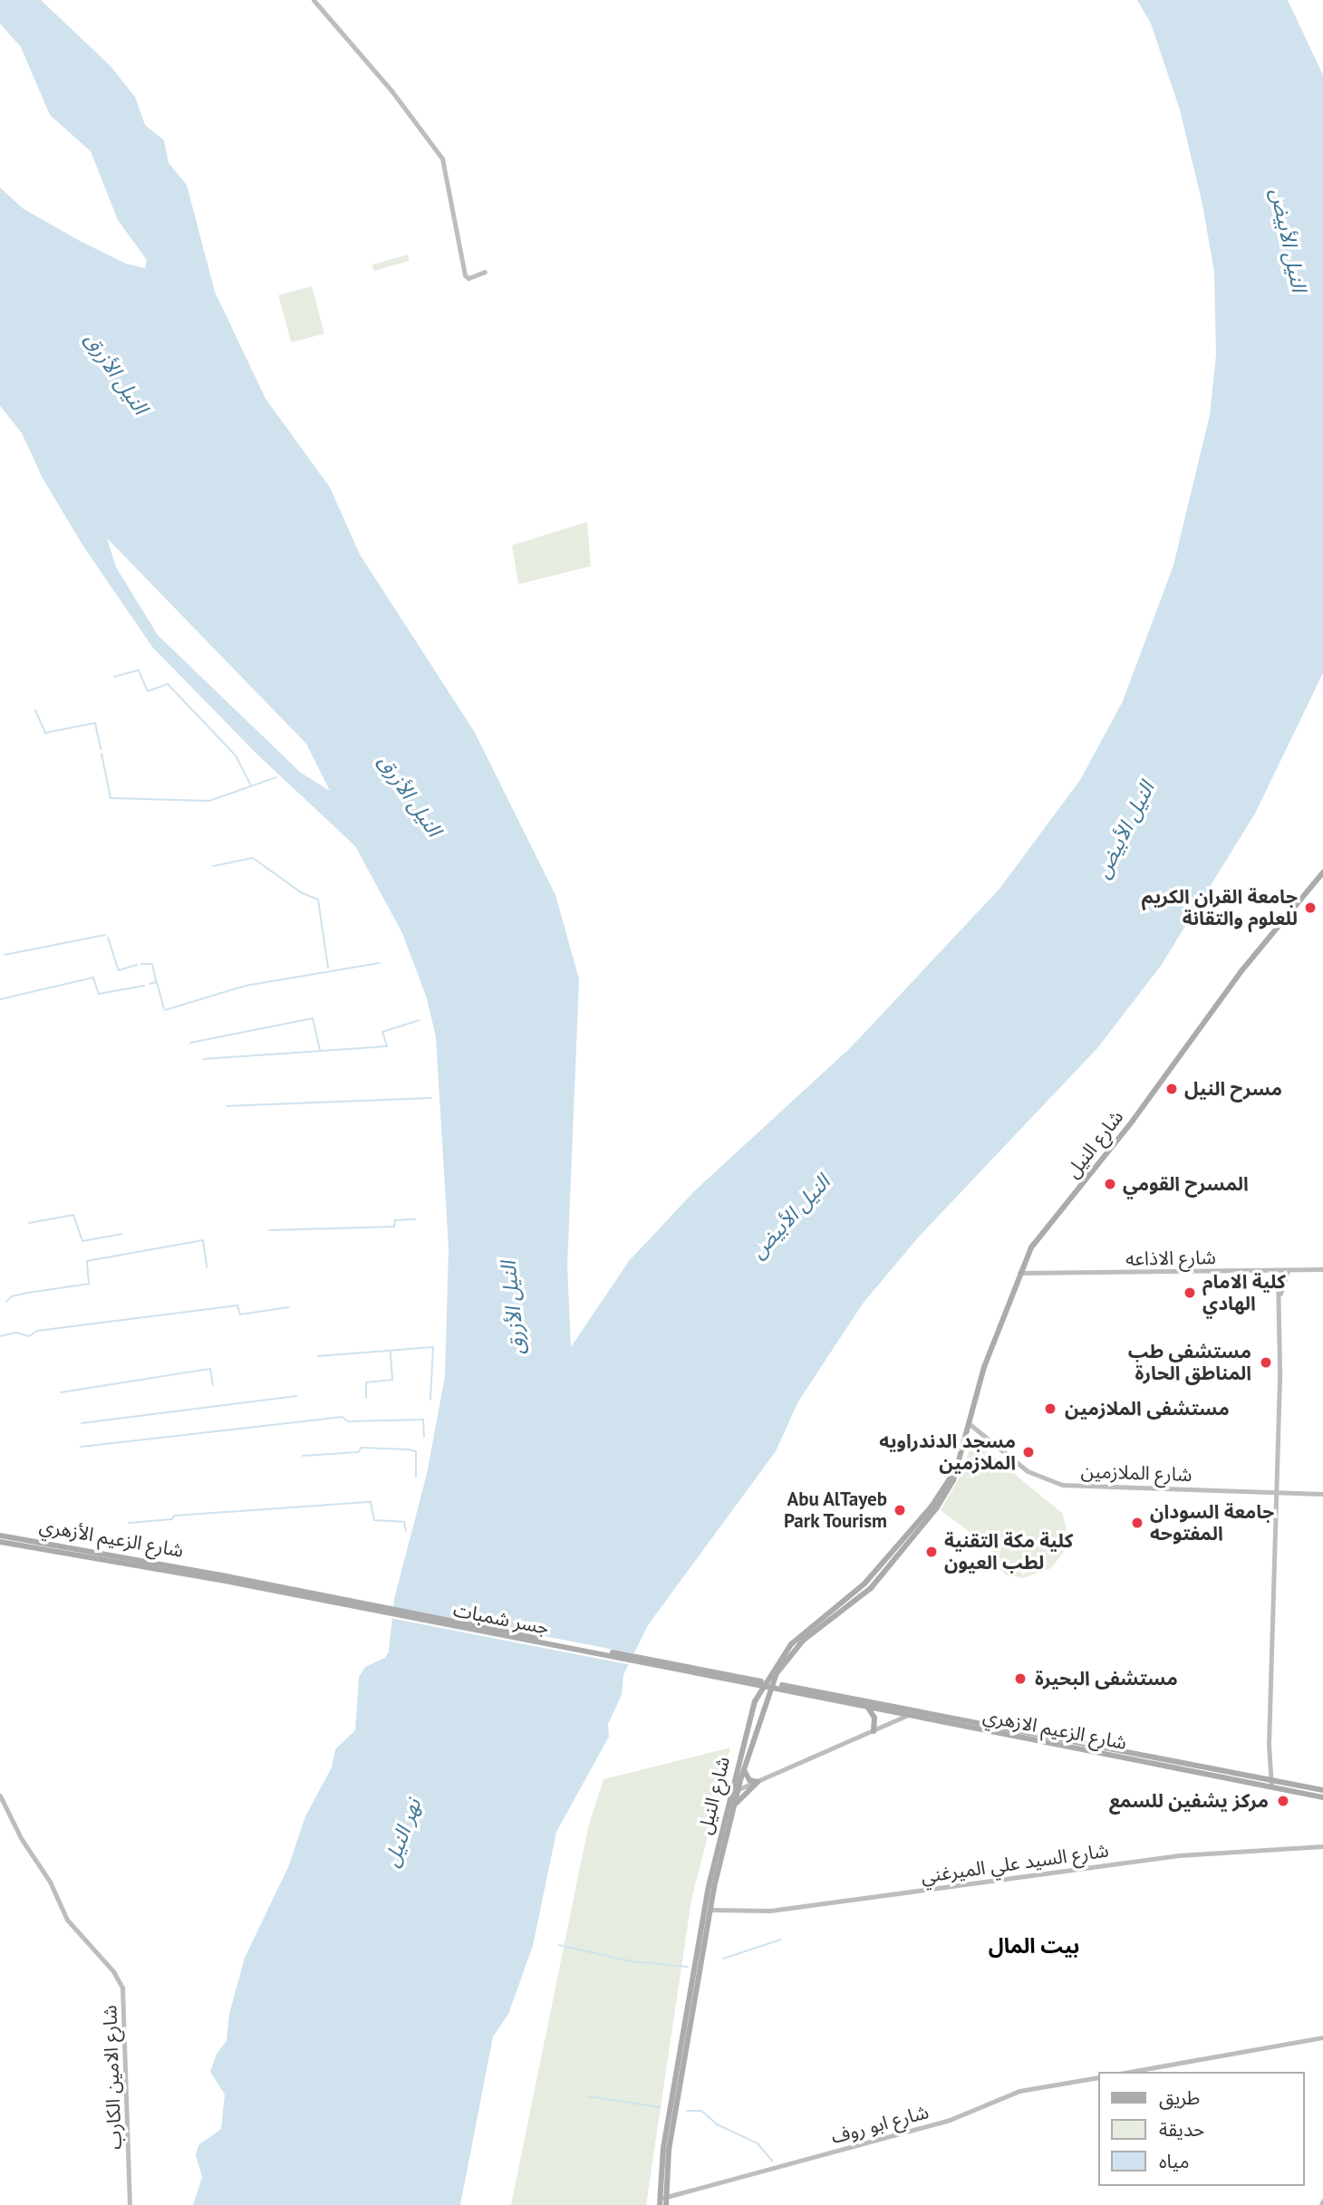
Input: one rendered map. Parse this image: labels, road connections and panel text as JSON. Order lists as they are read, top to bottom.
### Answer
{
  "streets": {
    "main road": [
      "شارع النيل",
      "شارع الزعيم الأزهري",
      "جسر شمبات",
      "شارع الزعيم الازهري"
    ],
    "street": [
      "شارع الاذاعه",
      "شارع الملازمين",
      "شارع السيد علي الميرغني",
      "شارع الامين الكارب",
      "شارع ابو روف"
    ]
  },
  "crossings": [
    ["شارع النيل", "شارع الاذاعه"],
    ["شارع النيل", "شارع الملازمين"],
    ["شارع النيل", "شارع السيد علي الميرغني"],
    ["شارع النيل", "شارع ابو روف"],
    ["شارع الزعيم الأزهري", "جسر شمبات"],
    ["جسر شمبات", "شارع الزعيم الازهري"]
  ],
  "districts": ["بيت المال"],
  "water": ["النيل الأبيض", "النيل الأزرق", "نهر النيل"],
  "places": [
    "جامعة القران الكريم للعلوم والتقانة",
    "مسرح النيل",
    "المسرح القومي",
    "كلية الامام الهادي",
    "مستشفى طب المناطق الحارة",
    "مستشفى الملازمين",
    "مسجد الدندراويه الملازمين",
    "Abu AlTayeb Park Tourism",
    "جامعة السودان المفتوحه",
    "كلية مكة التقنية لطب العيون",
    "مستشفى البحيرة",
    "مركز يشفين للسمع"
  ],
  "legend": ["طريق", "حديقة", "مياه"]
}
